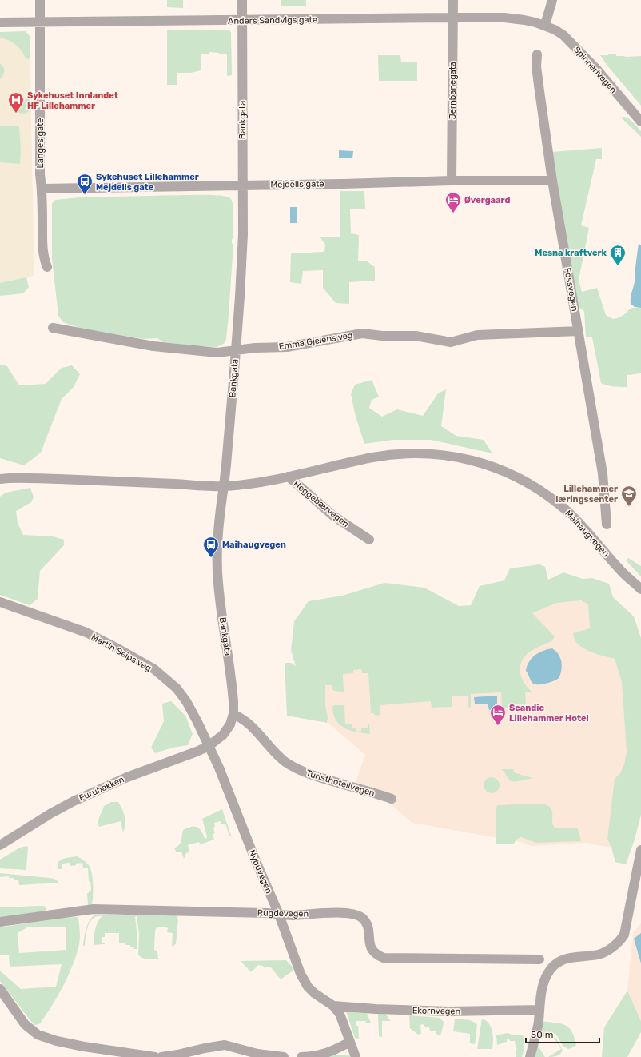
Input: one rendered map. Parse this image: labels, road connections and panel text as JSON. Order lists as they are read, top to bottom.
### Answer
{
  "streets": {
    "street": [
      "Anders Sandvigs gate",
      "Spinnerivegen",
      "Jernbanegata",
      "Bankgata",
      "Langes gate",
      "Mejdells gate",
      "Fossvegen",
      "Emma Gjelens veg",
      "Heggebærvegen",
      "Maihaugvegen",
      "Martin Seips veg",
      "Turisthotellvegen",
      "Furubakken",
      "Nybuvegen",
      "Rugdevegen",
      "Ekornvegen"
    ]
  },
  "crossings": [
    ["Anders Sandvigs gate", "Spinnerivegen"],
    ["Anders Sandvigs gate", "Jernbanegata"],
    ["Anders Sandvigs gate", "Bankgata"],
    ["Anders Sandvigs gate", "Langes gate"],
    ["Jernbanegata", "Mejdells gate"],
    ["Bankgata", "Mejdells gate"],
    ["Bankgata", "Emma Gjelens veg"],
    ["Bankgata", "Maihaugvegen"],
    ["Bankgata", "Martin Seips veg"],
    ["Bankgata", "Turisthotellvegen"],
    ["Bankgata", "Furubakken"],
    ["Bankgata", "Nybuvegen"],
    ["Langes gate", "Mejdells gate"],
    ["Mejdells gate", "Fossvegen"],
    ["Fossvegen", "Emma Gjelens veg"],
    ["Heggebærvegen", "Maihaugvegen"],
    ["Martin Seips veg", "Furubakken"],
    ["Martin Seips veg", "Nybuvegen"],
    ["Furubakken", "Nybuvegen"],
    ["Nybuvegen", "Rugdevegen"],
    ["Nybuvegen", "Ekornvegen"]
  ],
  "places": {
    "hospital": ["Sykehuset Innlandet HF Lillehammer"],
    "bus stop": ["Sykehuset Lillehammer Mejdells gate", "Maihaugvegen"],
    "hotel": ["Øvergaard", "Scandic Lillehammer Hotel"],
    "building": ["Mesna kraftverk"],
    "school or university": ["Lillehammer læringssenter"]
  },
  "scale_bar": "50 m"
}
